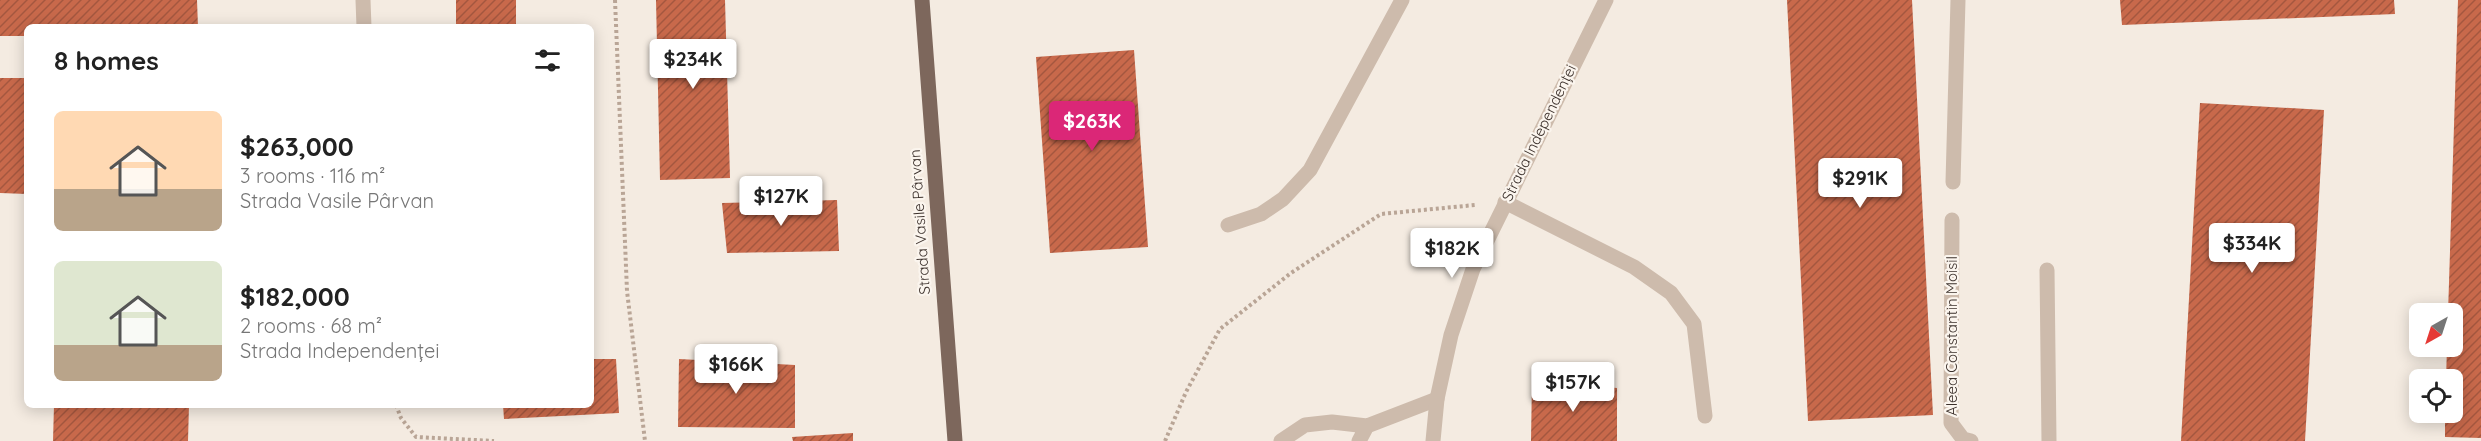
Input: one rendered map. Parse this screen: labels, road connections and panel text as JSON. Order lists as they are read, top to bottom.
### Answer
{
  "streets": {
    "main road": ["Strada Vasile Pârvan"],
    "street": ["Strada Independenței", "Aleea Constantin Moisil"]
  },
  "north": "bottom left",
  "page": {
    "heading": "8 homes",
    "price": [
      "$234K",
      "$263K",
      "$291K",
      "$127K",
      "$334K",
      "$182K",
      "$166K",
      "$157K"
    ],
    "list": [
      {
        "name": "$263,000",
        "note": "3 rooms · 116 m² · Strada Vasile Pârvan"
      },
      {
        "name": "$182,000",
        "note": "2 rooms · 68 m² · Strada Independenței"
      }
    ]
  }
}
